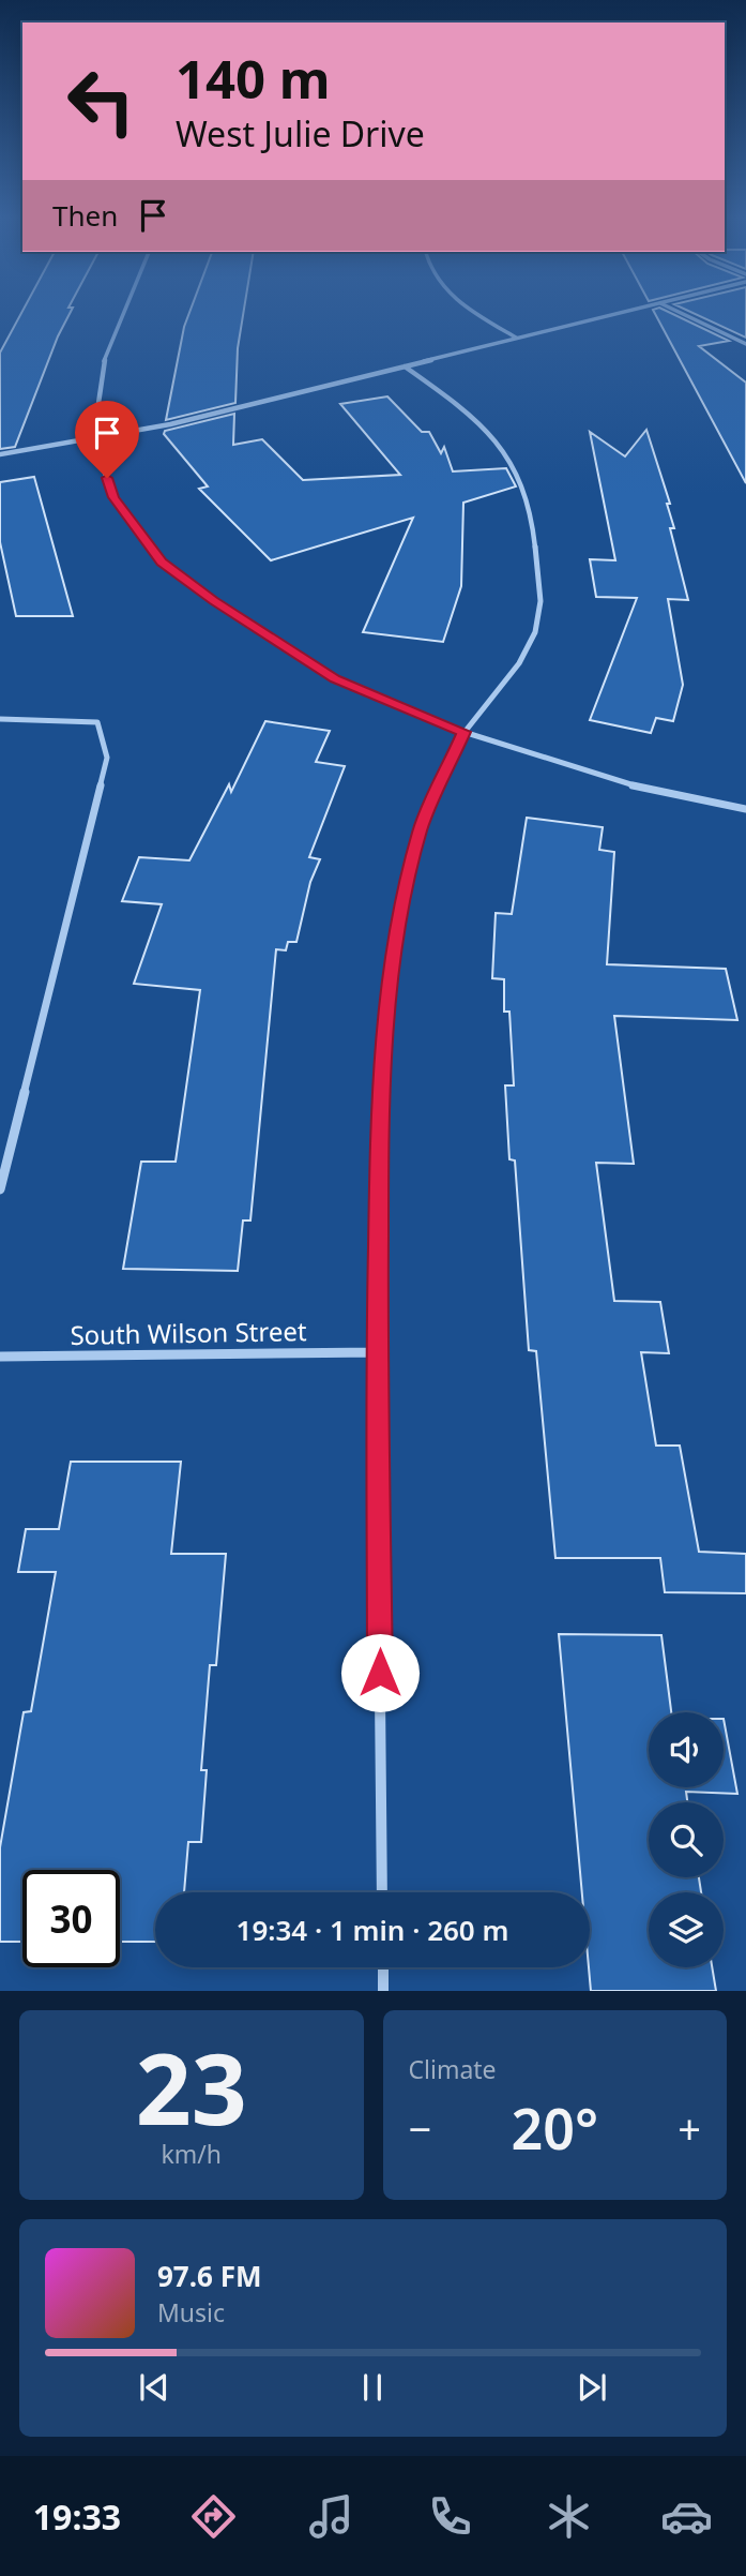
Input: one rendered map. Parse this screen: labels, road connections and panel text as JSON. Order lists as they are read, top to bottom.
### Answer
{
  "streets": {
    "street": ["South Wilson Street"]
  },
  "page": {
    "turn": ["140 m", "West Julie Drive"],
    "then": "Then",
    "limit": "30",
    "trip": "19:34 · 1 min · 260 m",
    "tile": [
      ["23", "km/h"],
      "Climate"
    ],
    "heat": ["−", "20°", "+"],
    "song": ["97.6 FM", "Music"],
    "tabs": "19:33"
  }
}
